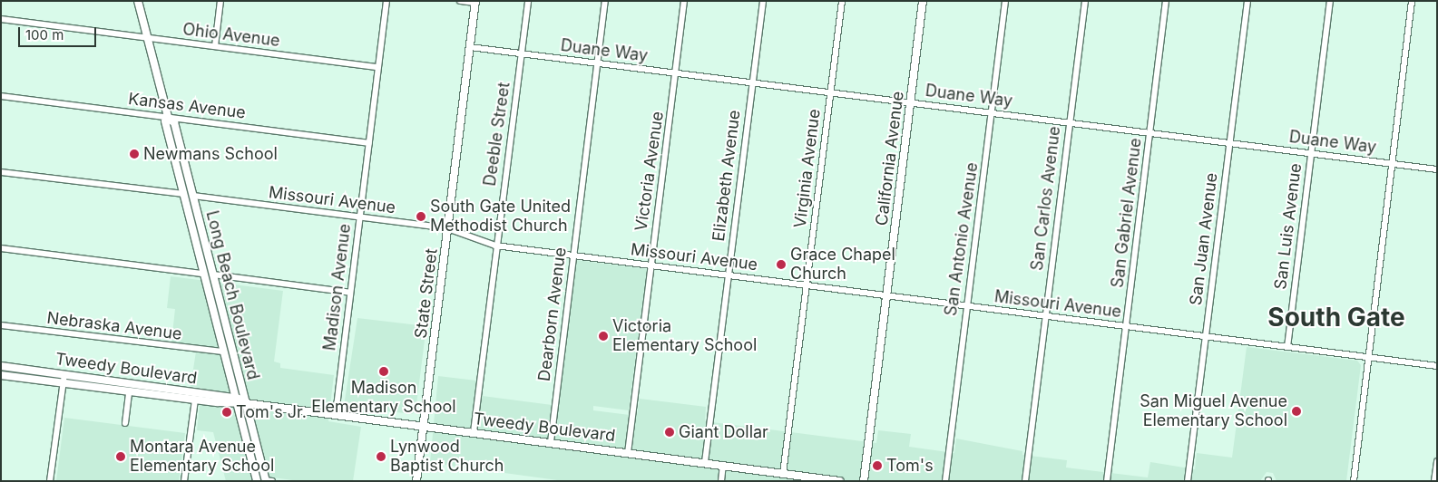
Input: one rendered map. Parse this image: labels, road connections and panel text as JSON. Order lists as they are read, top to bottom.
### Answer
{
  "streets": {
    "main road": [
      "California Avenue",
      "State Street",
      "Long Beach Boulevard",
      "Tweedy Boulevard"
    ],
    "street": [
      "Ohio Avenue",
      "Duane Way",
      "Kansas Avenue",
      "Deeble Street",
      "Virginia Avenue",
      "Victoria Avenue",
      "Elizabeth Avenue",
      "San Carlos Avenue",
      "Missouri Avenue",
      "San Gabriel Avenue",
      "San Luis Avenue",
      "San Antonio Avenue",
      "San Juan Avenue",
      "Madison Avenue",
      "Dearborn Avenue",
      "Nebraska Avenue"
    ]
  },
  "crossings": [
    ["Ohio Avenue", "Madison Avenue"],
    ["Ohio Avenue", "Long Beach Boulevard"],
    ["Duane Way", "Deeble Street"],
    ["Duane Way", "California Avenue"],
    ["Duane Way", "Virginia Avenue"],
    ["Duane Way", "Victoria Avenue"],
    ["Duane Way", "Elizabeth Avenue"],
    ["Duane Way", "San Carlos Avenue"],
    ["Duane Way", "San Gabriel Avenue"],
    ["Duane Way", "San Luis Avenue"],
    ["Duane Way", "San Antonio Avenue"],
    ["Duane Way", "San Juan Avenue"],
    ["Duane Way", "State Street"],
    ["Duane Way", "Dearborn Avenue"],
    ["Kansas Avenue", "Madison Avenue"],
    ["Kansas Avenue", "Long Beach Boulevard"],
    ["Deeble Street", "Missouri Avenue"],
    ["Deeble Street", "Tweedy Boulevard"],
    ["California Avenue", "Missouri Avenue"],
    ["Virginia Avenue", "Missouri Avenue"],
    ["Virginia Avenue", "Tweedy Boulevard"],
    ["Victoria Avenue", "Missouri Avenue"],
    ["Victoria Avenue", "Tweedy Boulevard"],
    ["Elizabeth Avenue", "Missouri Avenue"],
    ["Elizabeth Avenue", "Tweedy Boulevard"],
    ["San Carlos Avenue", "Missouri Avenue"],
    ["Missouri Avenue", "San Gabriel Avenue"],
    ["Missouri Avenue", "San Luis Avenue"],
    ["Missouri Avenue", "San Antonio Avenue"],
    ["Missouri Avenue", "San Juan Avenue"],
    ["Missouri Avenue", "Madison Avenue"],
    ["Missouri Avenue", "State Street"],
    ["Missouri Avenue", "Long Beach Boulevard"],
    ["Missouri Avenue", "Dearborn Avenue"],
    ["Madison Avenue", "Tweedy Boulevard"],
    ["State Street", "Tweedy Boulevard"],
    ["Long Beach Boulevard", "Nebraska Avenue"],
    ["Long Beach Boulevard", "Tweedy Boulevard"],
    ["Dearborn Avenue", "Tweedy Boulevard"]
  ],
  "districts": ["South Gate"],
  "places": [
    "Newmans School",
    "South Gate United Methodist Church",
    "Grace Chapel Church",
    "Victoria Elementary School",
    "Madison Elementary School",
    "San Miguel Avenue Elementary School",
    "Tom's Jr.",
    "Giant Dollar",
    "Montara Avenue Elementary School",
    "Lynwood Baptist Church",
    "Tom's"
  ],
  "scale_bar": "100 m"
}
